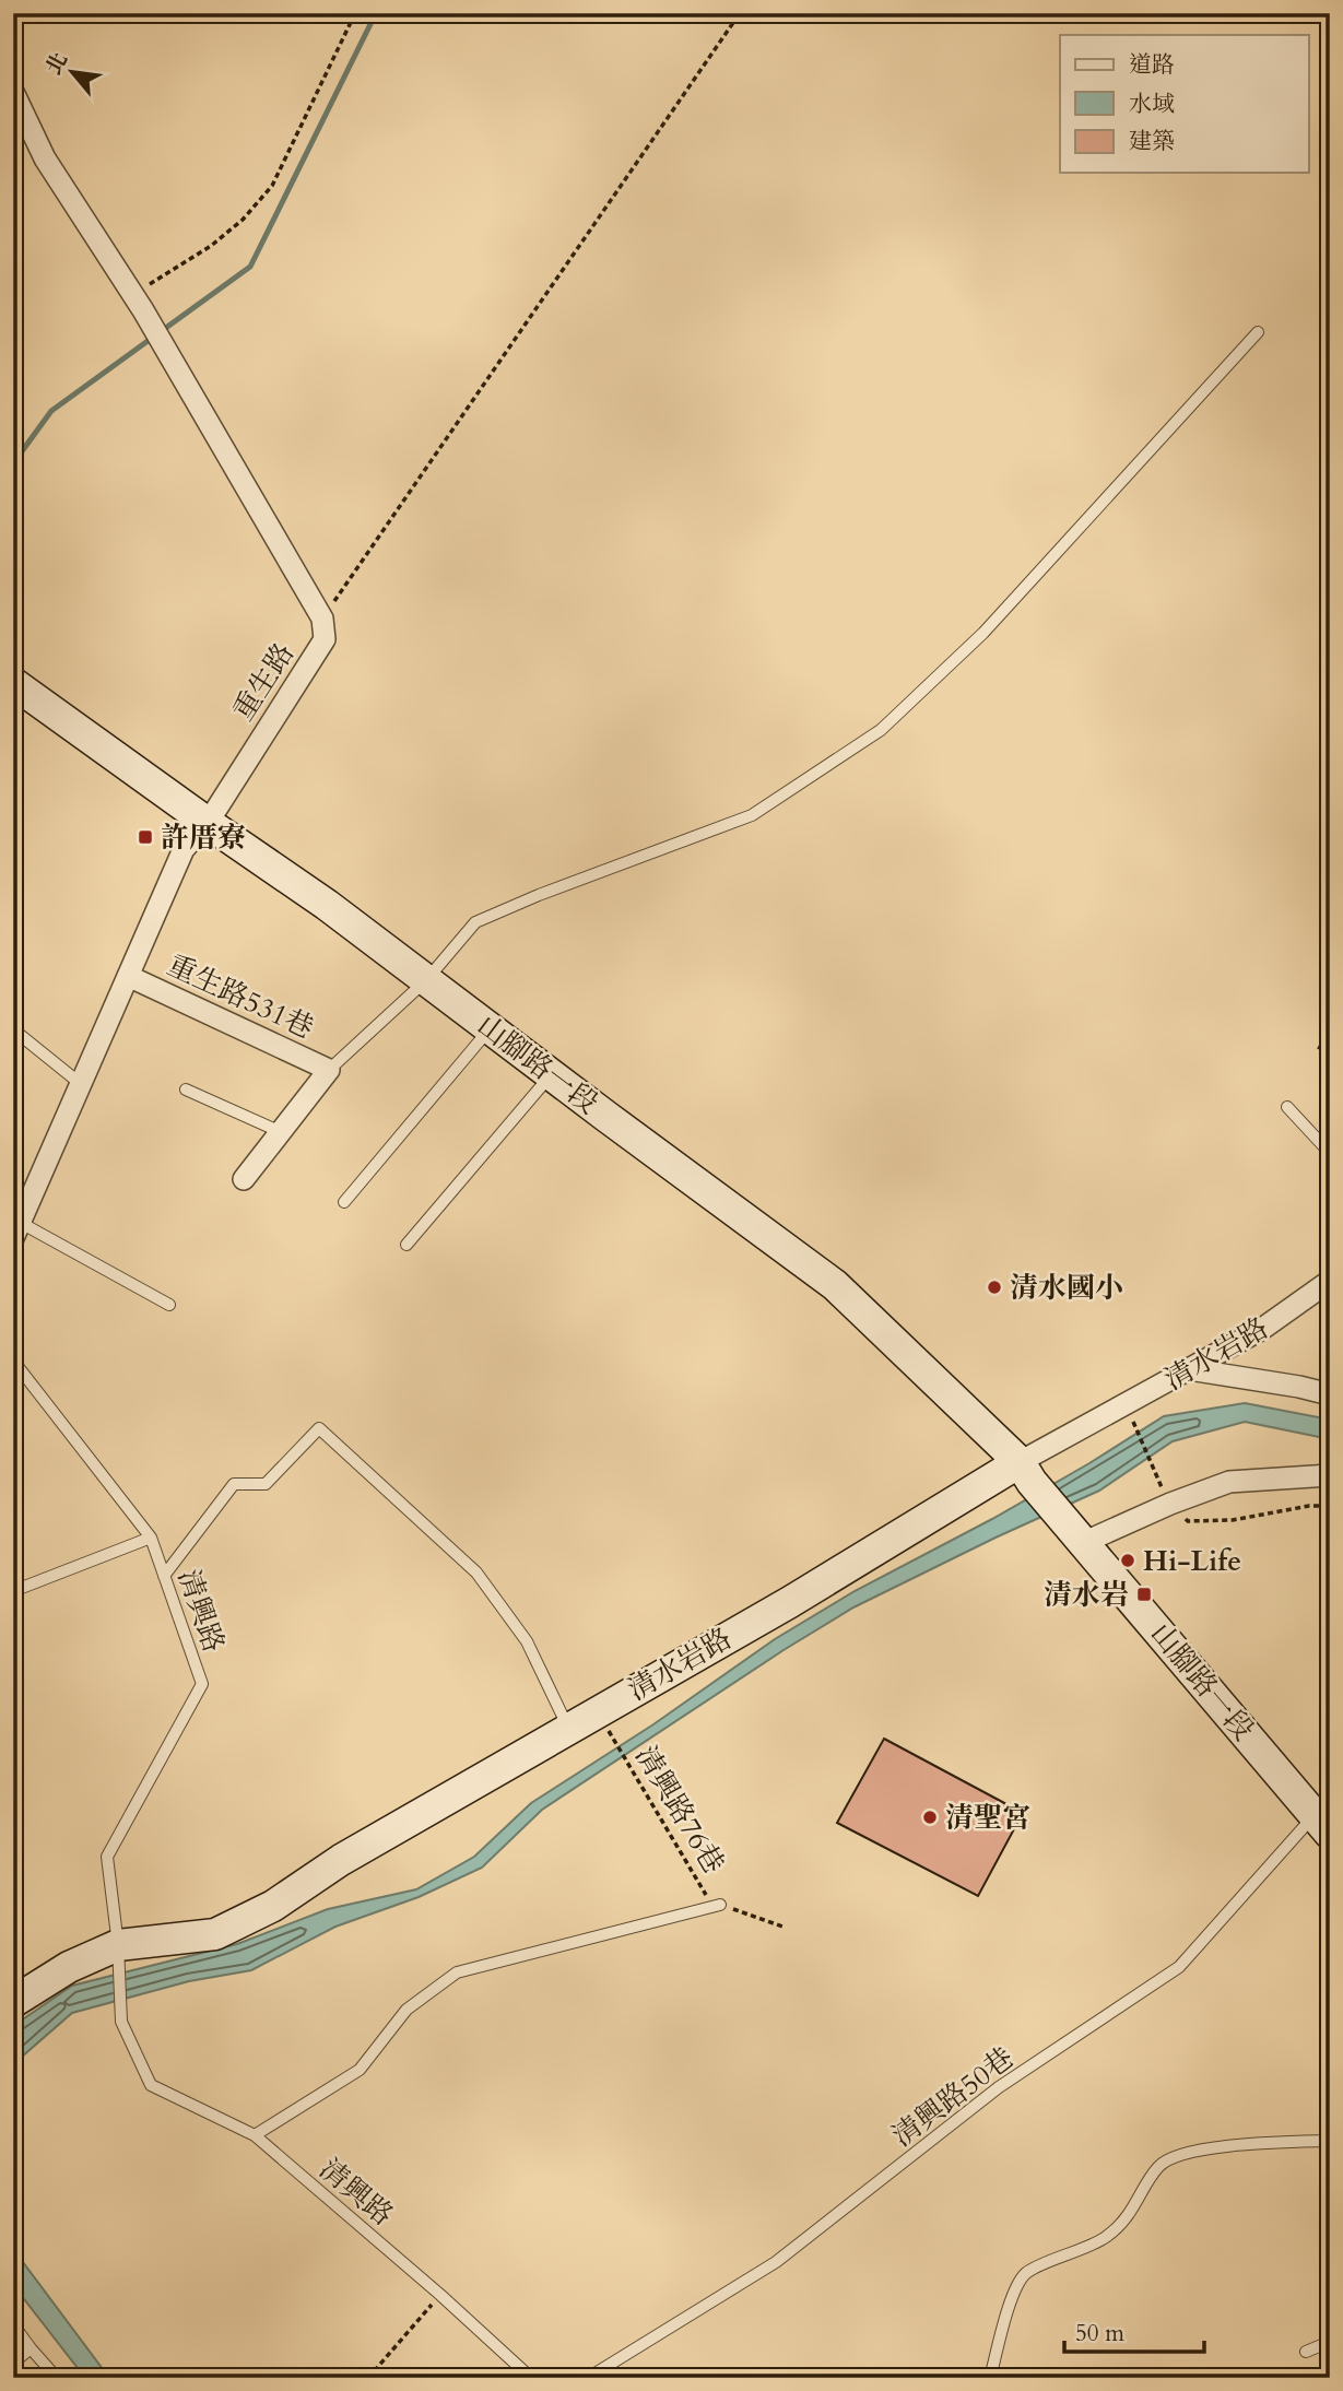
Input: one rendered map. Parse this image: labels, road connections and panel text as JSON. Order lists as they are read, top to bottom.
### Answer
{
  "streets": {
    "main road": ["山腳路一段", "清水岩路"],
    "street": ["重生路", "重生路531巷"],
    "lane": ["清興路", "清興路50巷"],
    "path": ["清興路76巷"]
  },
  "crossings": [
    ["重生路", "重生路531巷"],
    ["重生路", "山腳路一段"],
    ["重生路531巷", "山腳路一段"],
    ["山腳路一段", "清水岩路"],
    ["山腳路一段", "清興路50巷"],
    ["清水岩路", "清興路"],
    ["清水岩路", "清興路76巷"]
  ],
  "places": {
    "transit": ["許厝寮", "清水岩"],
    "other": ["清水國小", "Hi-Life", "清聖宮"]
  },
  "legend": ["道路", "水域", "建築"],
  "scale_bar": "50 m",
  "north": "top left"
}
